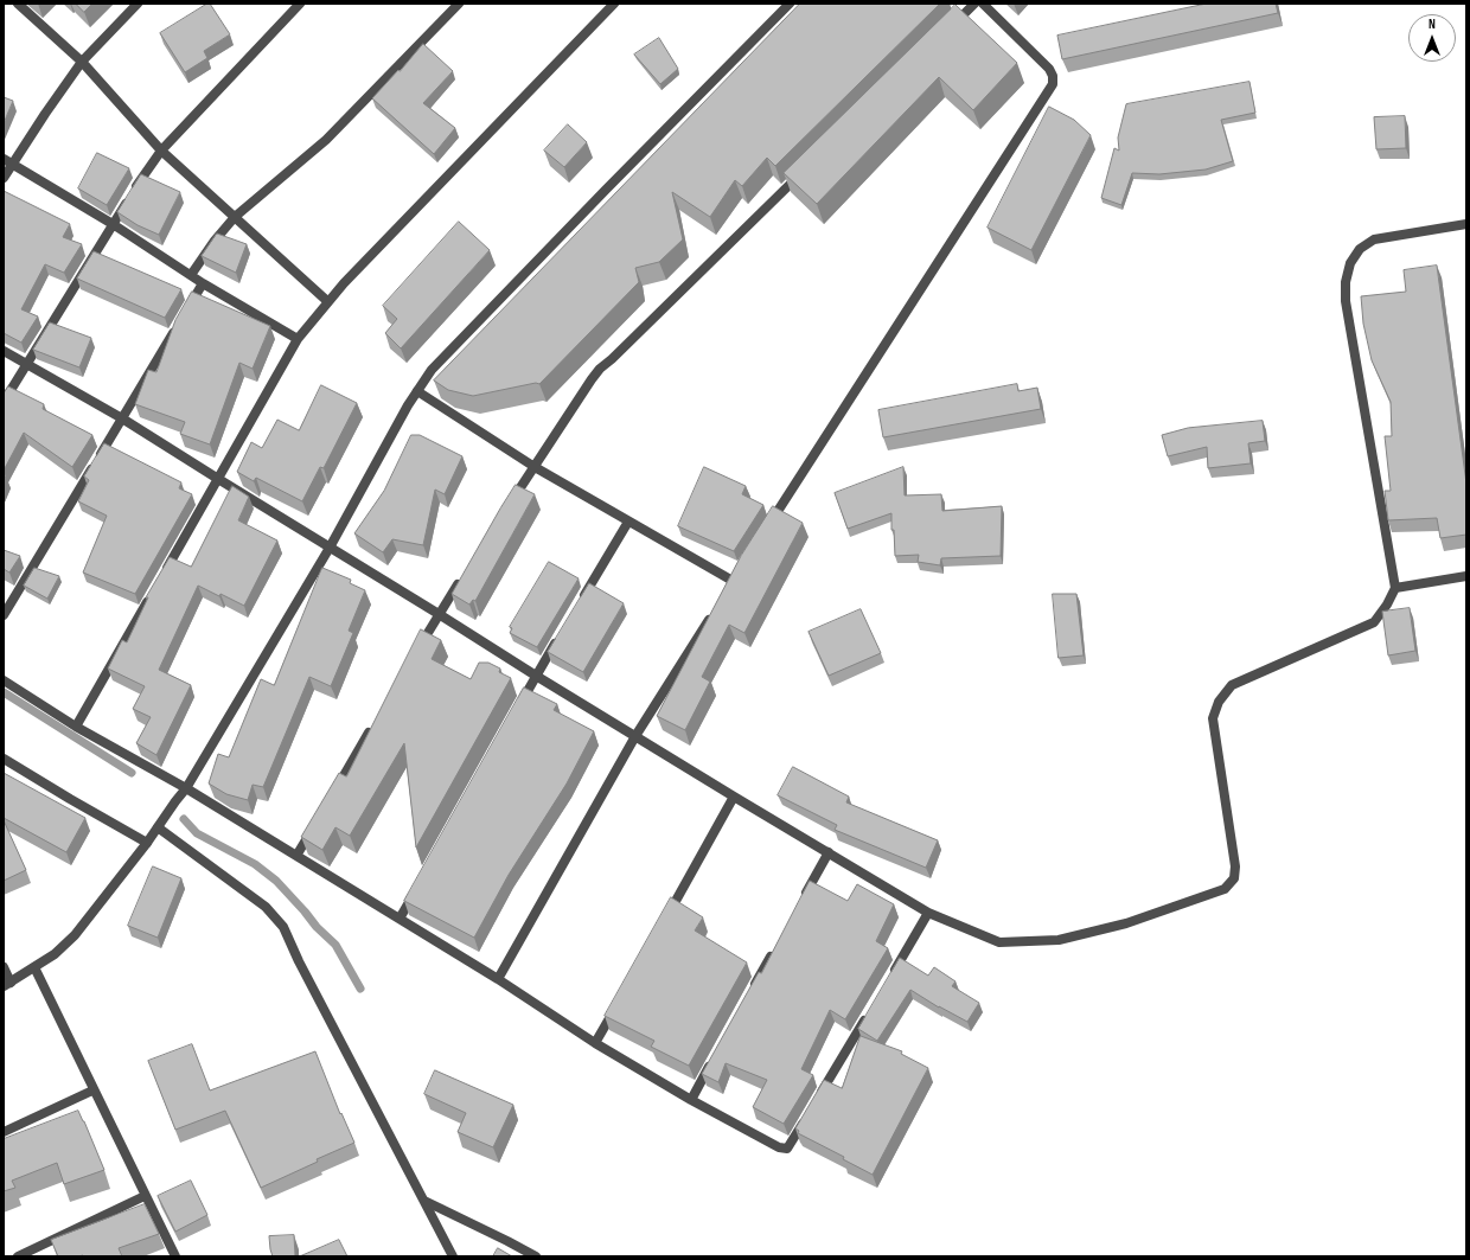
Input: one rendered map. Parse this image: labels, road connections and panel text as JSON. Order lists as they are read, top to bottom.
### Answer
{
  "north": "top"
}
